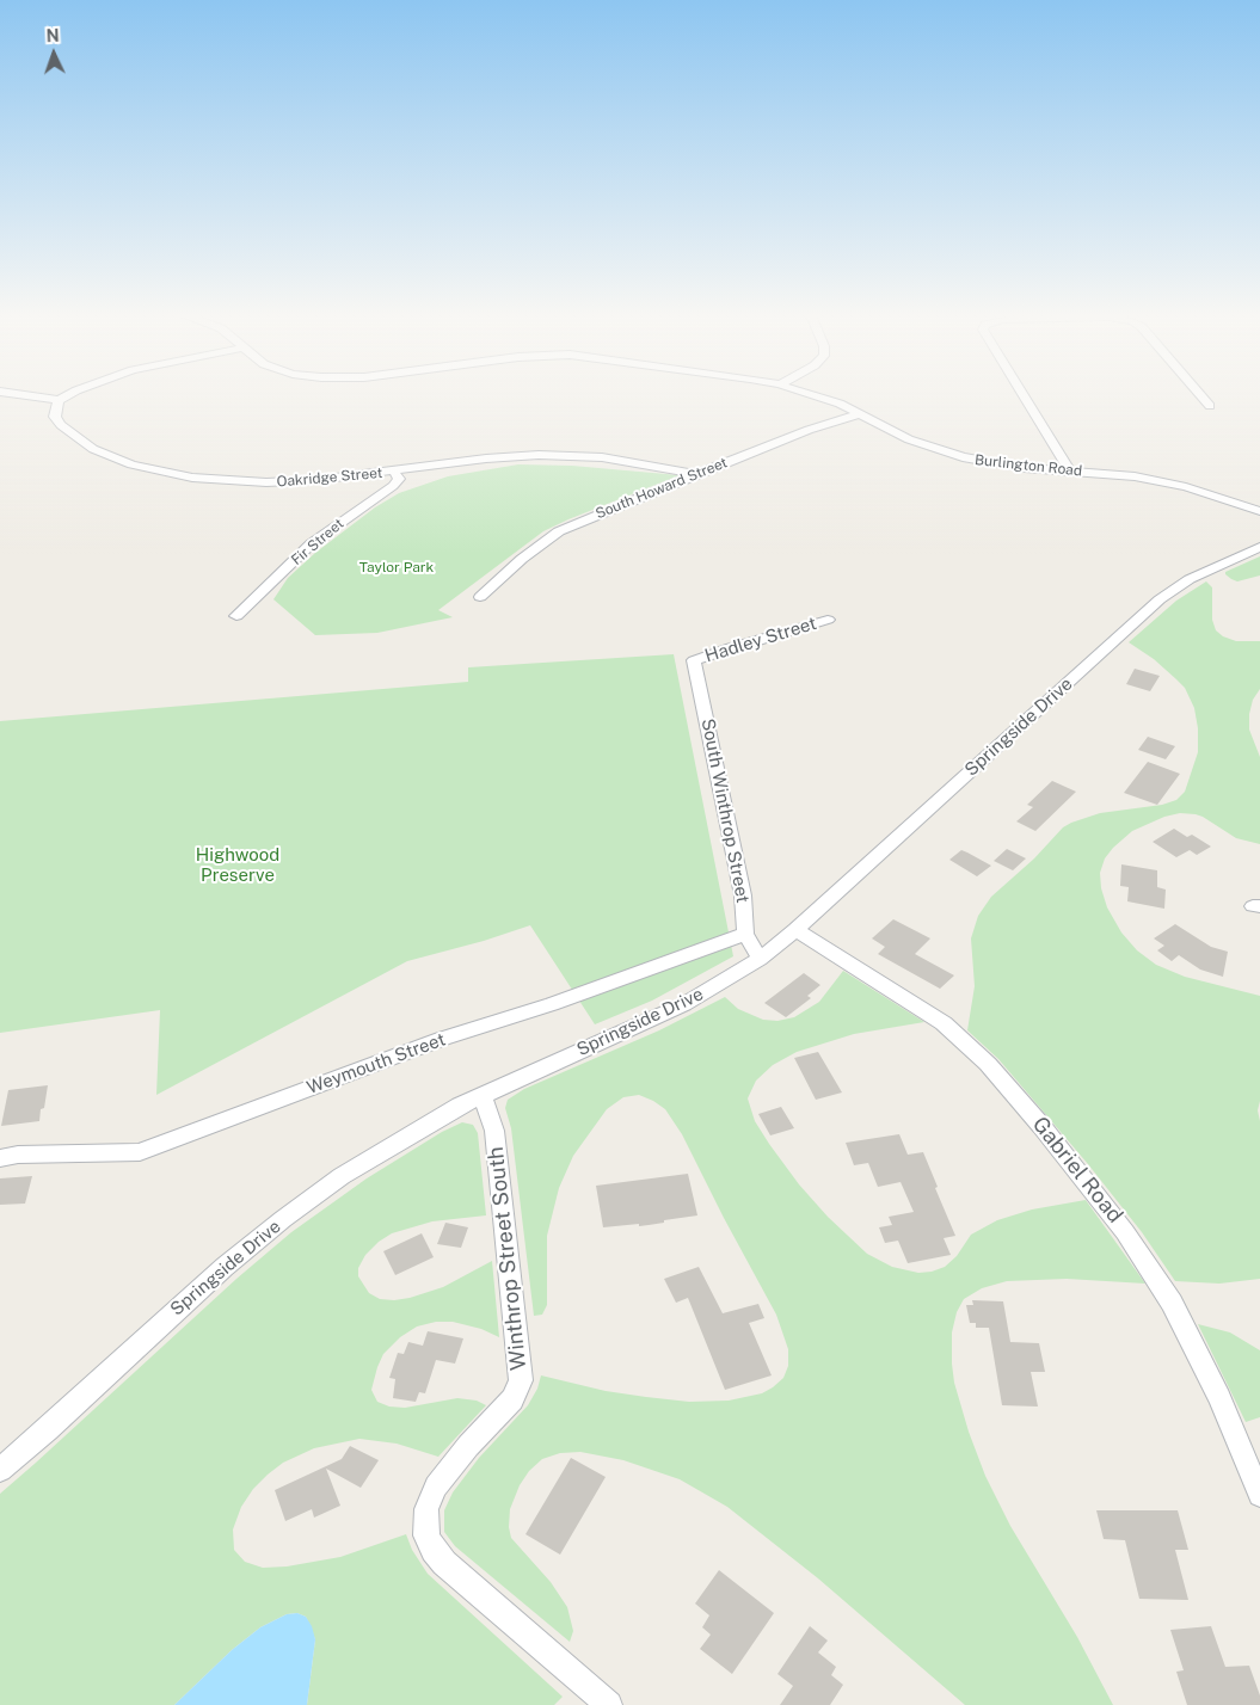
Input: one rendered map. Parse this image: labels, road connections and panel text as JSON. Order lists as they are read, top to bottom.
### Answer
{
  "streets": {
    "street": [
      "Burlington Road",
      "Oakridge Street",
      "South Howard Street",
      "Fir Street",
      "Hadley Street",
      "Springside Drive",
      "South Winthrop Street",
      "Weymouth Street",
      "Gabriel Road",
      "Winthrop Street South"
    ]
  },
  "crossings": [
    ["Burlington Road", "South Howard Street"],
    ["Oakridge Street", "South Howard Street"],
    ["Oakridge Street", "Fir Street"],
    ["Hadley Street", "South Winthrop Street"],
    ["Springside Drive", "South Winthrop Street"],
    ["Springside Drive", "Gabriel Road"],
    ["Springside Drive", "Winthrop Street South"],
    ["South Winthrop Street", "Weymouth Street"]
  ],
  "parks": ["Taylor Park", "Highwood Preserve"],
  "north": "top"
}
